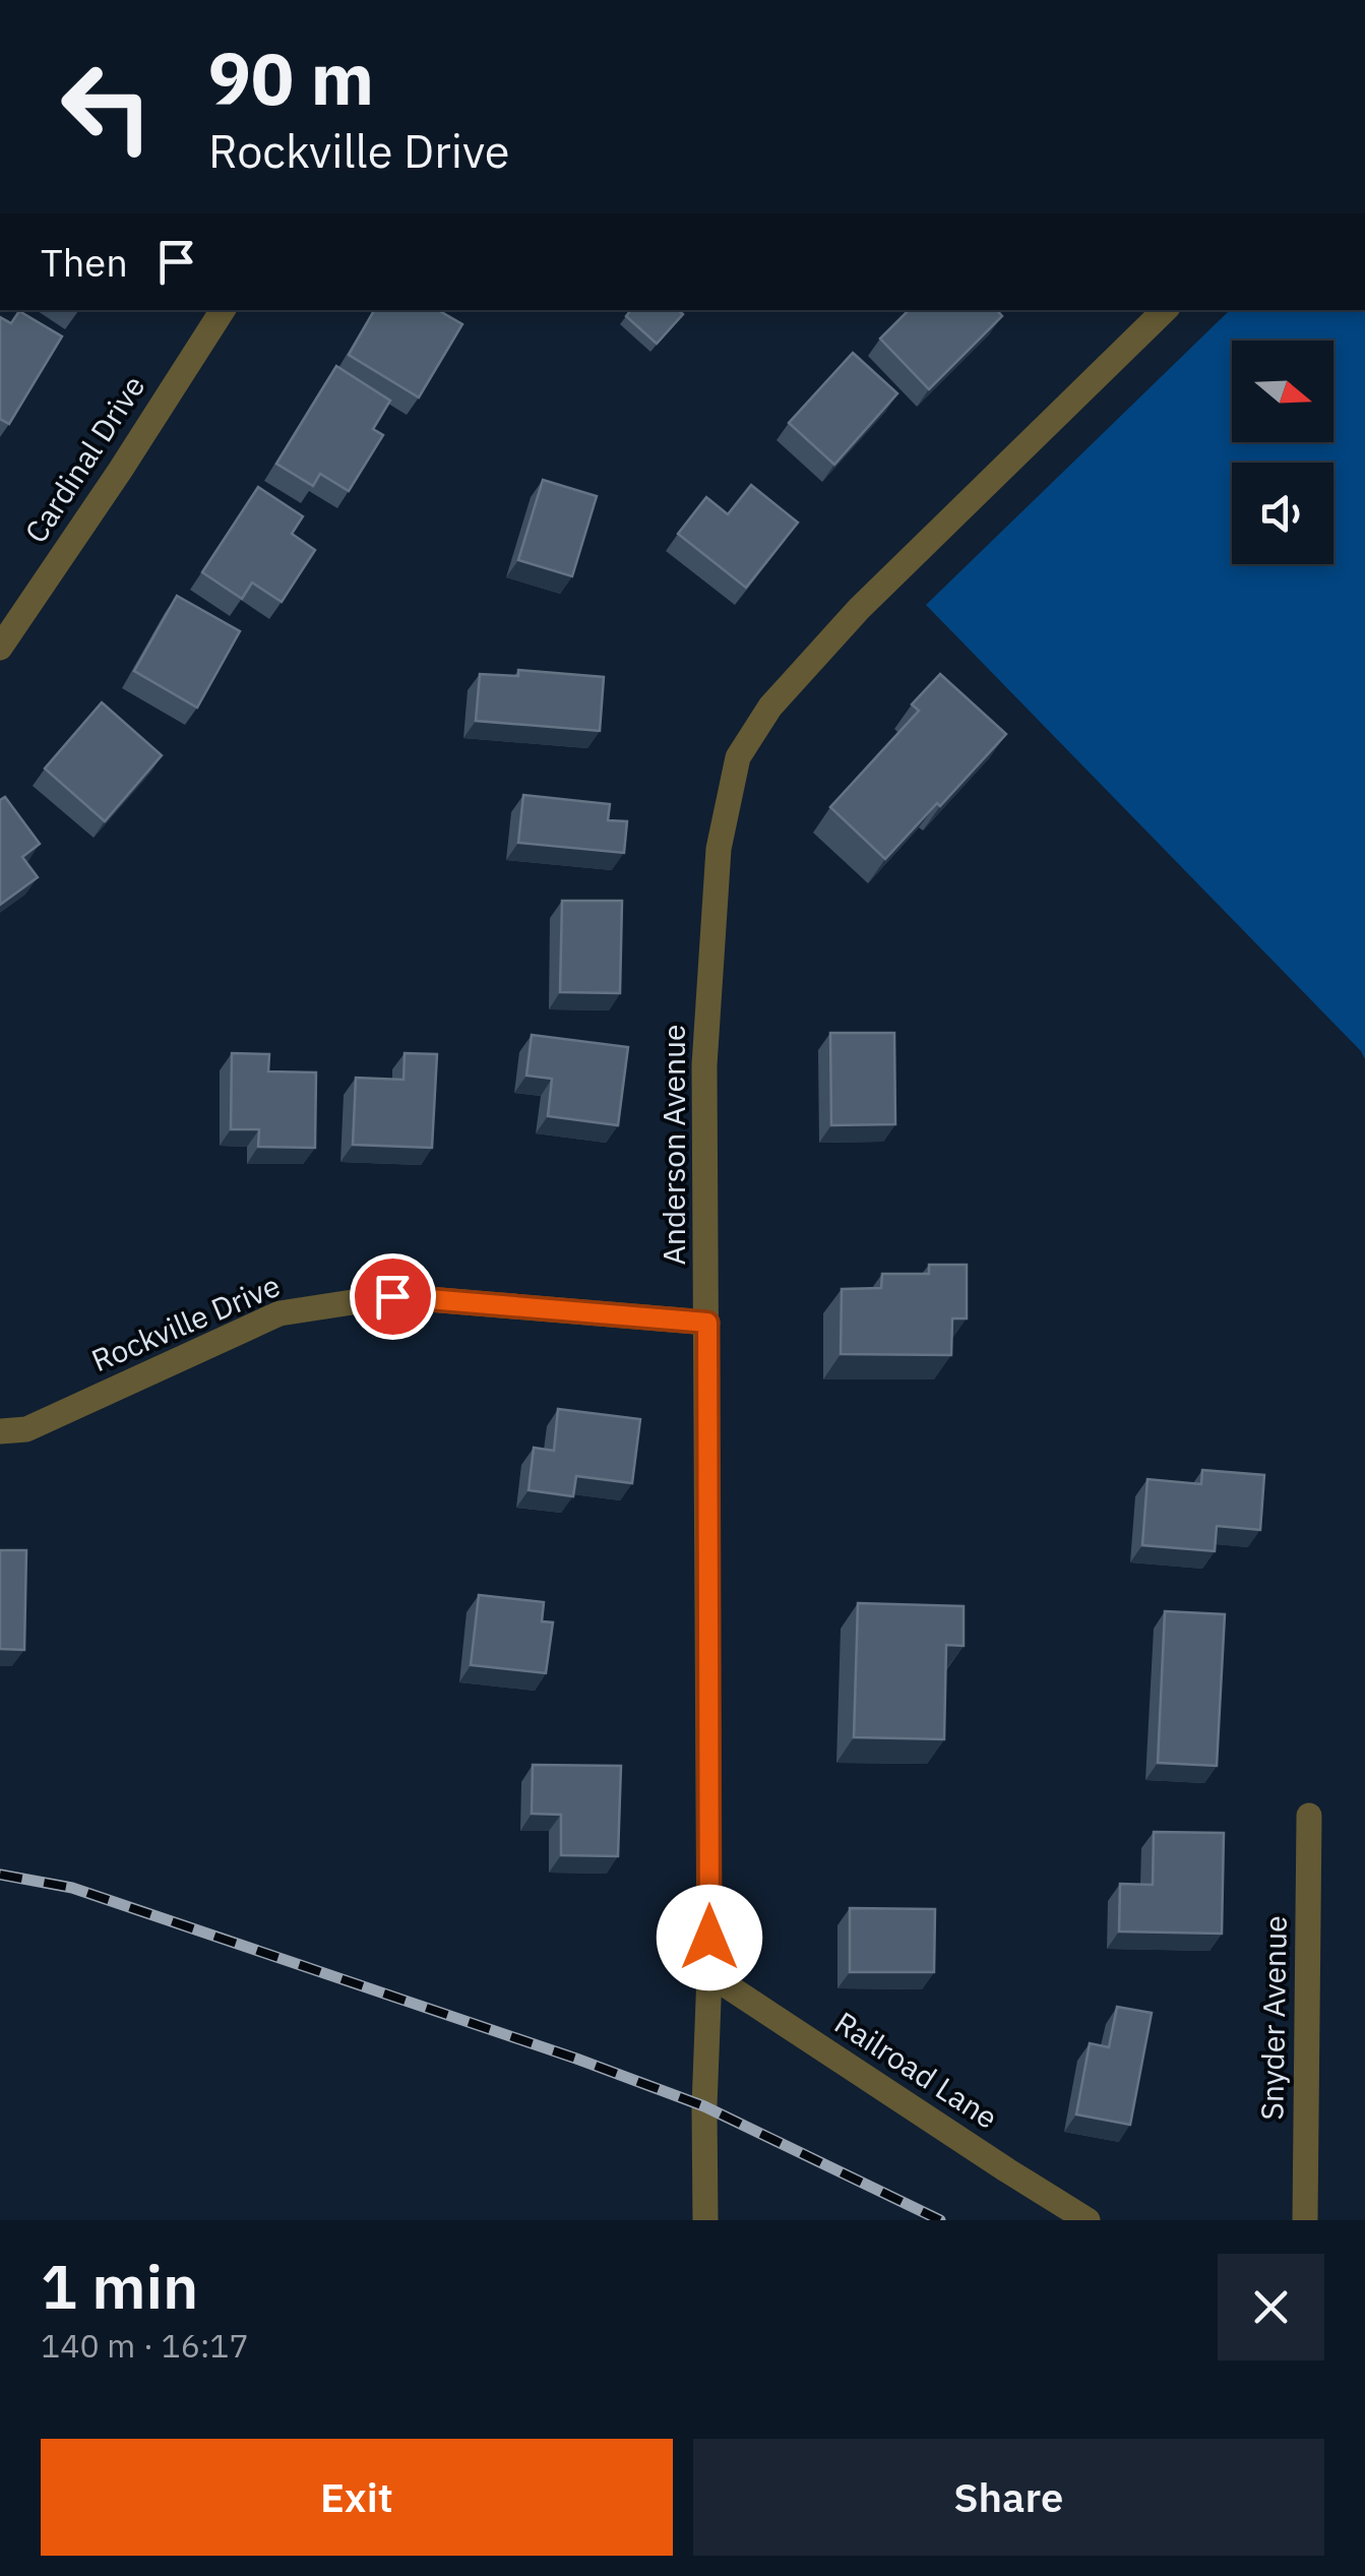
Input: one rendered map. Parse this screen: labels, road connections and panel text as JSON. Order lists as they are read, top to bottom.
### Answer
{
  "streets": {
    "street": [
      "Cardinal Drive",
      "Anderson Avenue",
      "Rockville Drive",
      "Snyder Avenue",
      "Railroad Lane"
    ]
  },
  "crossings": [
    ["Anderson Avenue", "Rockville Drive"],
    ["Anderson Avenue", "Railroad Lane"]
  ],
  "north": "right",
  "page": {
    "turn": ["90 m", "Rockville Drive"],
    "then": "Then",
    "heading": ["1 min", "140 m · 16:17"],
    "buttons": ["Exit", "Share"]
  }
}
